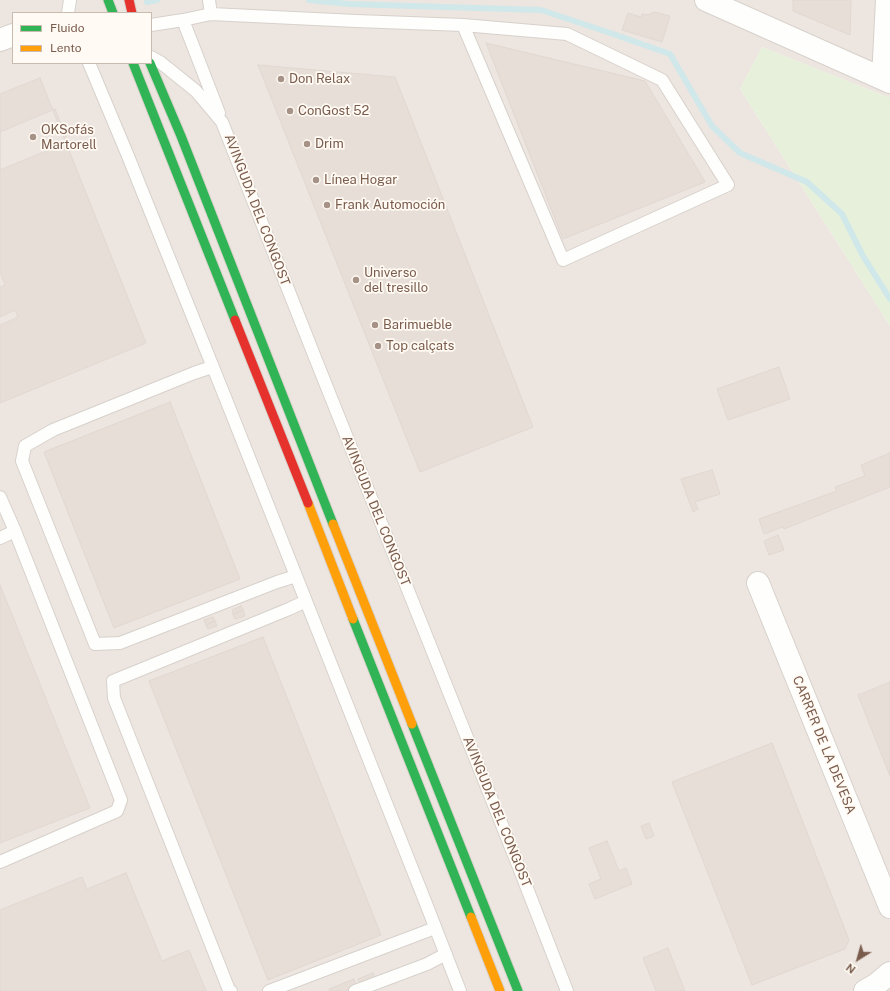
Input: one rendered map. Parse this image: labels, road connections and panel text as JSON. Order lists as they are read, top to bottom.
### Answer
{
  "streets": {
    "street": ["CARRER DE LA DEVESA"],
    "lane": ["AVINGUDA DEL CONGOST"]
  },
  "places": [
    "Don Relax",
    "ConGost 52",
    "OKSofás Martorell",
    "Drim",
    "Línea Hogar",
    "Frank Automoción",
    "Universo del tresillo",
    "Barimueble",
    "Top calçats"
  ],
  "legend": ["Fluido", "Lento"],
  "north": "bottom left"
}
